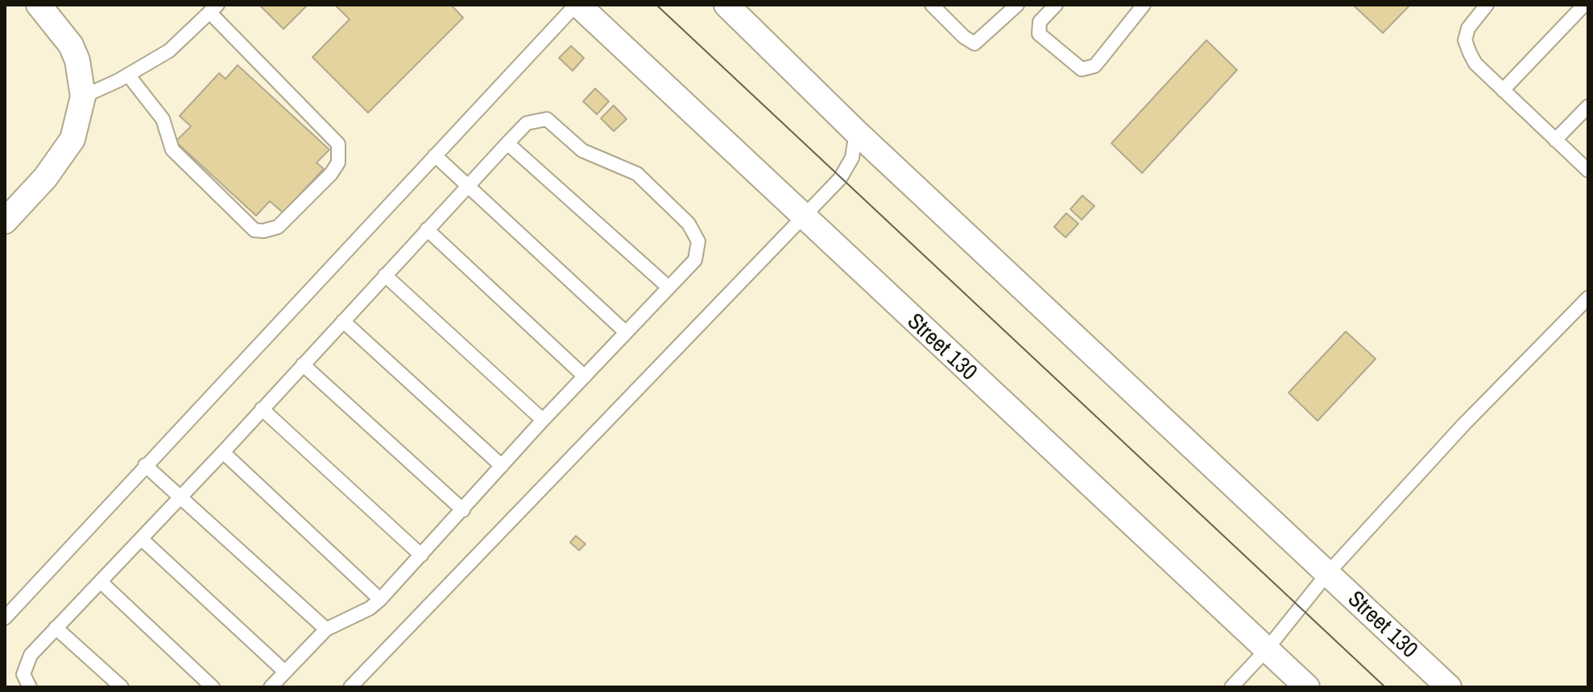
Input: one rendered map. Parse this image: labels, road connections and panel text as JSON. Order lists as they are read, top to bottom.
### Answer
{
  "streets": {
    "street": ["Street 130"]
  }
}
